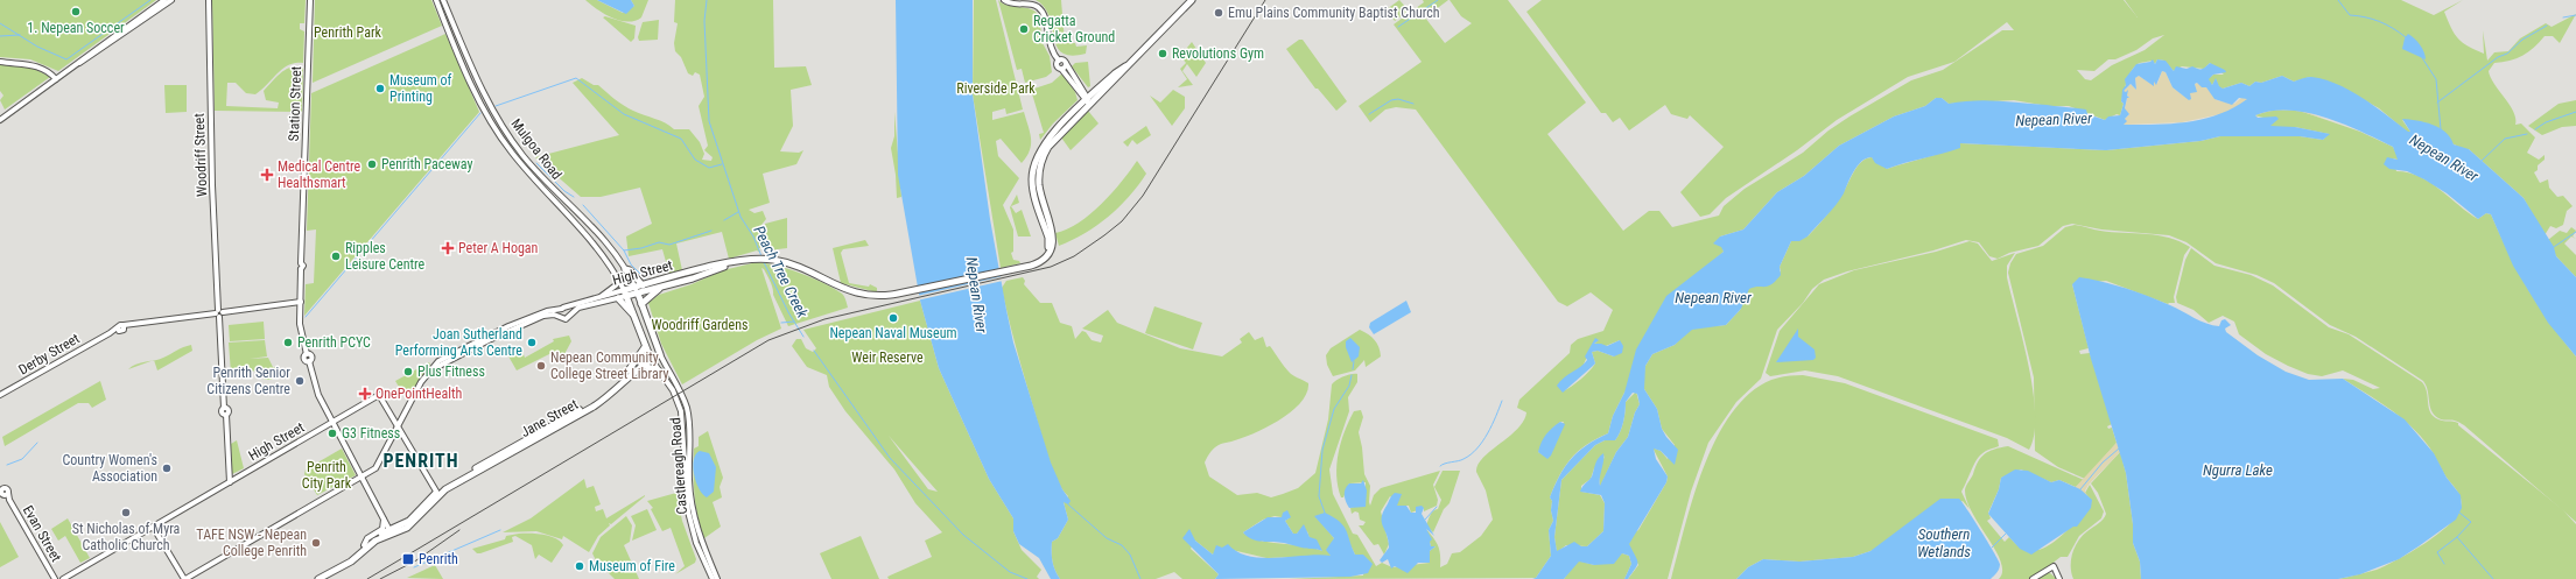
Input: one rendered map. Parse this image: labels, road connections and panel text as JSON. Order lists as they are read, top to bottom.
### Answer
{
  "streets": {
    "highway": ["High Street", "Jane Street", "Castlereagh Road"],
    "street": [
      "Station Street",
      "Mulgoa Road",
      "Woodriff Street",
      "Derby Street",
      "Evan Street"
    ]
  },
  "crossings": [
    ["Station Street", "High Street"],
    ["Station Street", "Derby Street"],
    ["Mulgoa Road", "High Street"],
    ["Mulgoa Road", "Castlereagh Road"],
    ["Woodriff Street", "High Street"],
    ["Woodriff Street", "Derby Street"],
    ["High Street", "Castlereagh Road"],
    ["Jane Street", "Castlereagh Road"]
  ],
  "districts": ["PENRITH"],
  "water": [
    "Nepean River",
    "Peach Tree Creek",
    "Ngurra Lake",
    "Southern Wetlands"
  ],
  "parks": [
    "Penrith Park",
    "Riverside Park",
    "Woodriff Gardens",
    "Weir Reserve",
    "Penrith City Park"
  ],
  "places": {
    "other": [
      "1. Nepean Soccer",
      "Emu Plains Community Baptist Church",
      "Regatta Cricket Ground",
      "Revolutions Gym",
      "Museum of Printing",
      "Penrith Paceway",
      "Ripples Leisure Centre",
      "Nepean Naval Museum",
      "Penrith PCYC",
      "Joan Sutherland Performing Arts Centre",
      "Nepean Community College Street Library",
      "Plus Fitness",
      "Penrith Senior Citizens Centre",
      "G3 Fitness",
      "Country Women's Association",
      "St Nicholas of Myra Catholic Church",
      "TAFE NSW - Nepean College Penrith",
      "Museum of Fire"
    ],
    "health": ["Medical Centre Healthsmart", "Peter A Hogan", "OnePointHealth"],
    "transit": ["Penrith"]
  }
}
